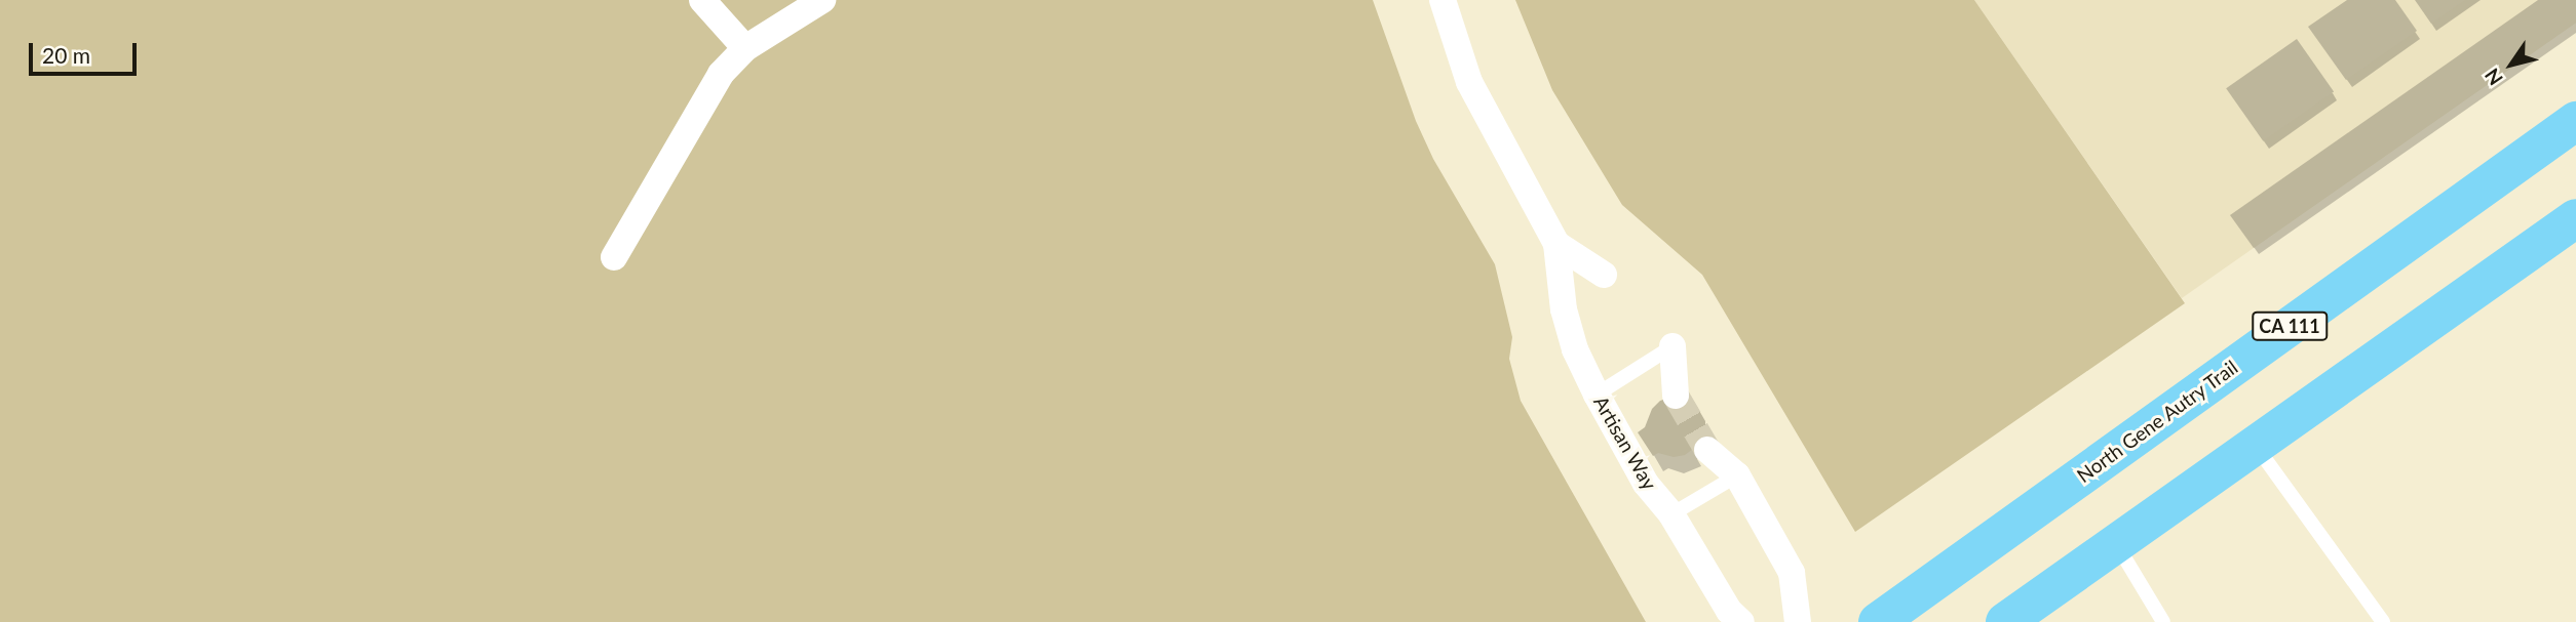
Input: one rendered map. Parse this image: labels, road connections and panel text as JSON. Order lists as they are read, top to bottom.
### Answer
{
  "streets": {
    "main road": ["CA 111", "North Gene Autry Trail"],
    "street": ["Artisan Way"]
  },
  "scale_bar": "20 m",
  "north": "bottom left"
}
